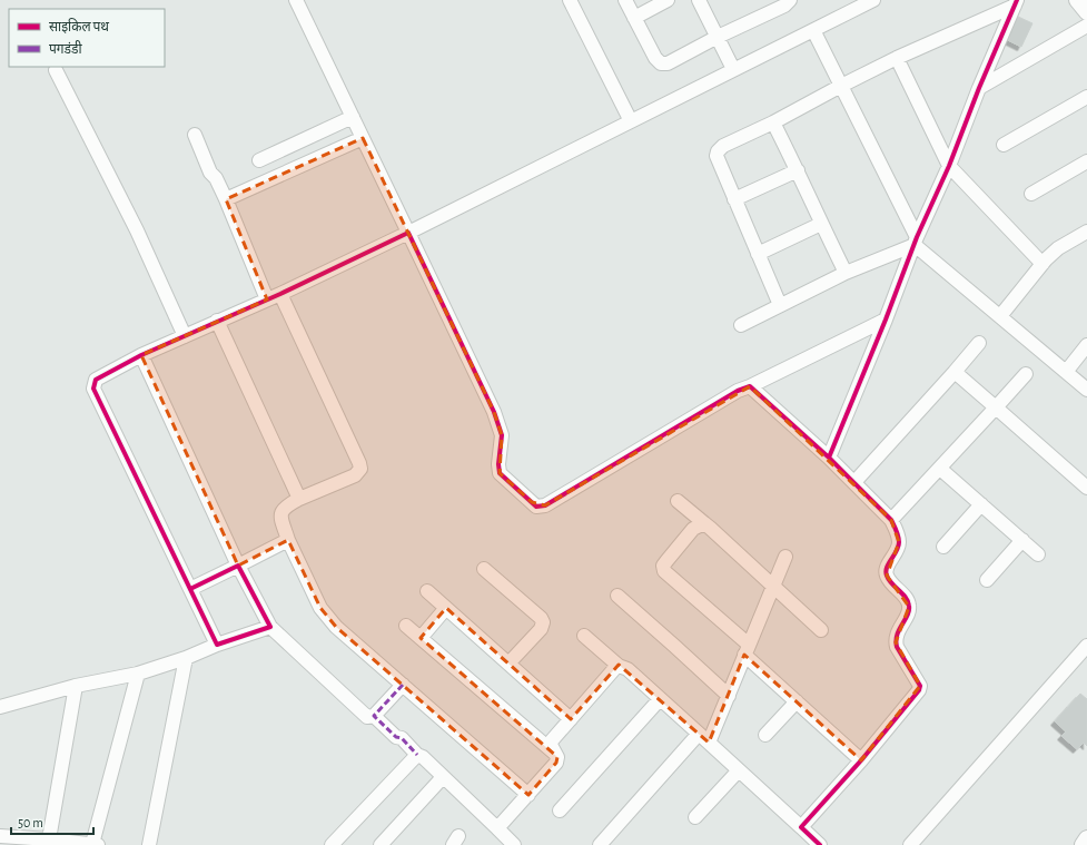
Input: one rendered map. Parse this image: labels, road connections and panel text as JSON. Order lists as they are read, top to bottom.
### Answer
{
  "legend": ["साइकिल पथ", "पगडंडी"],
  "scale_bar": "50 m"
}
